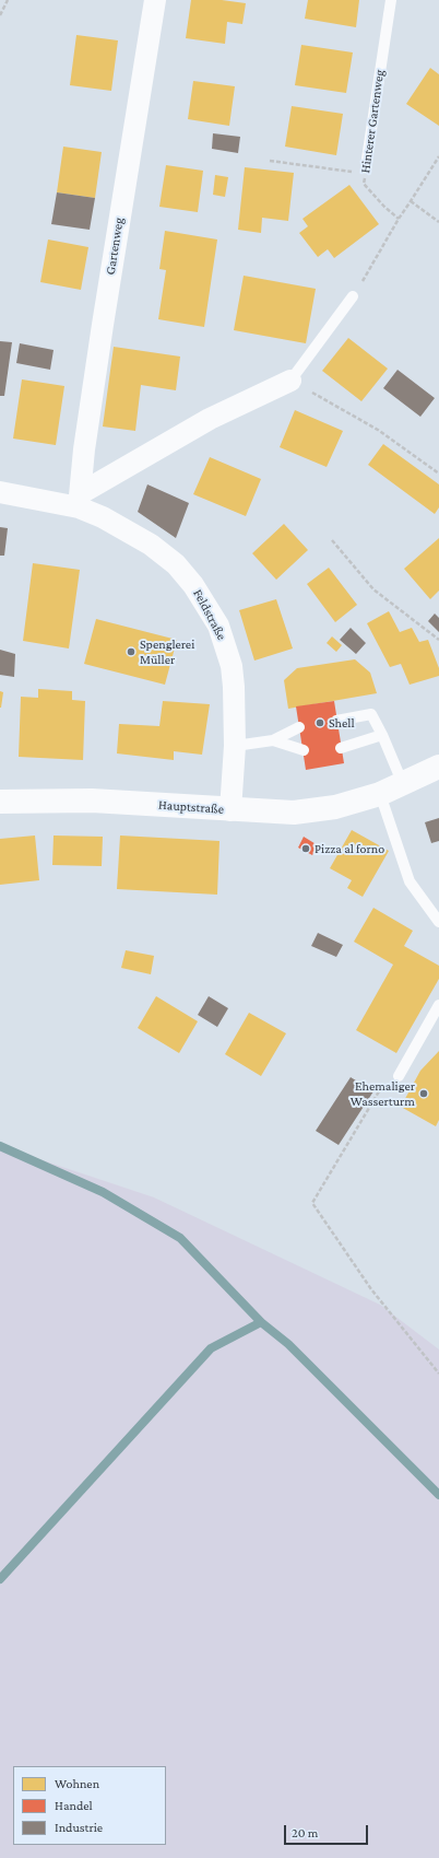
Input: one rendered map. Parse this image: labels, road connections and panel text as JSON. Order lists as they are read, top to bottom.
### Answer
{
  "streets": {
    "main road": ["Hauptstraße"],
    "street": ["Gartenweg", "Feldstraße"],
    "lane": ["Hinterer Gartenweg"]
  },
  "crossings": [
    ["Gartenweg", "Feldstraße"],
    ["Feldstraße", "Hauptstraße"]
  ],
  "places": [
    "Spenglerei Müller",
    "Shell",
    "Pizza al forno",
    "Ehemaliger Wasserturm"
  ],
  "legend": ["Wohnen", "Handel", "Industrie"],
  "scale_bar": "20 m"
}
